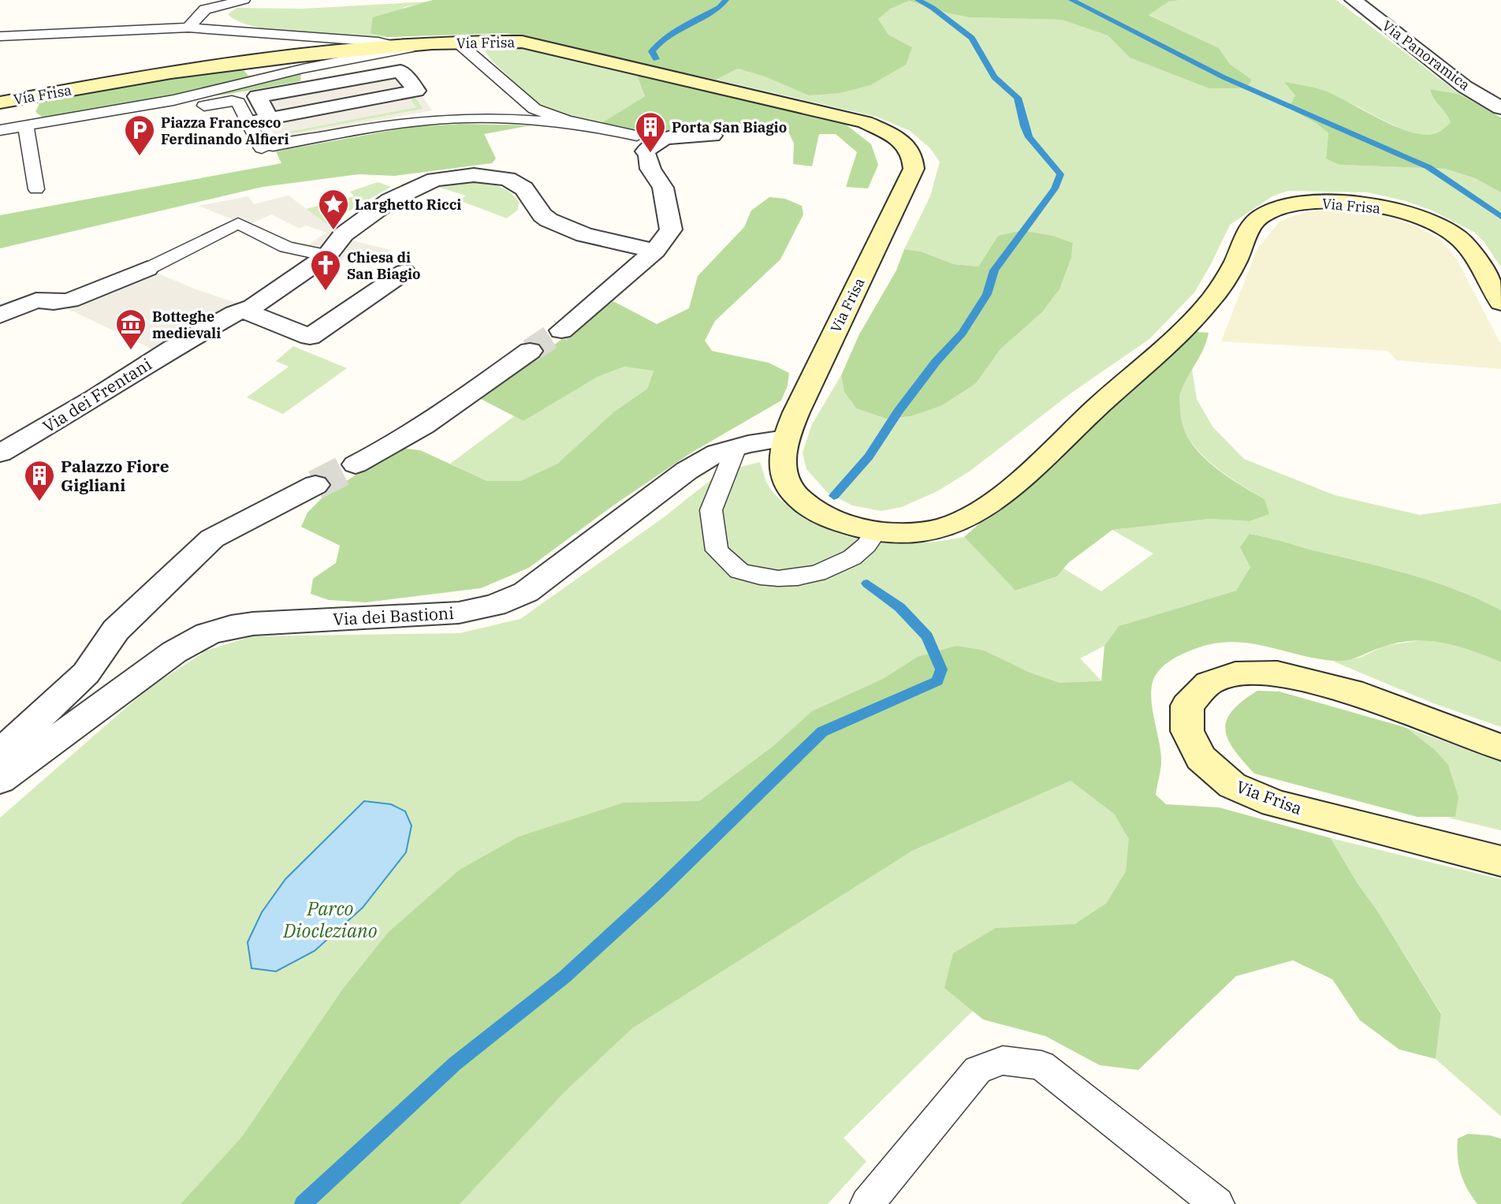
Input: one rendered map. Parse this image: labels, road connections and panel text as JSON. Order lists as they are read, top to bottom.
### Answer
{
  "streets": {
    "street": [
      "Via Frisa",
      "Via Panoramica",
      "Via dei Frentani",
      "Via dei Bastioni"
    ]
  },
  "crossings": [
    ["Via Frisa", "Via dei Bastioni"]
  ],
  "parks": ["Parco Diocleziano"],
  "places": {
    "building": ["Porta San Biagio", "Palazzo Fiore Gigliani"],
    "parking": ["Piazza Francesco Ferdinando Alfieri"],
    "place": ["Larghetto Ricci"],
    "church": ["Chiesa di San Biagio"],
    "museum": ["Botteghe medievali"]
  }
}
